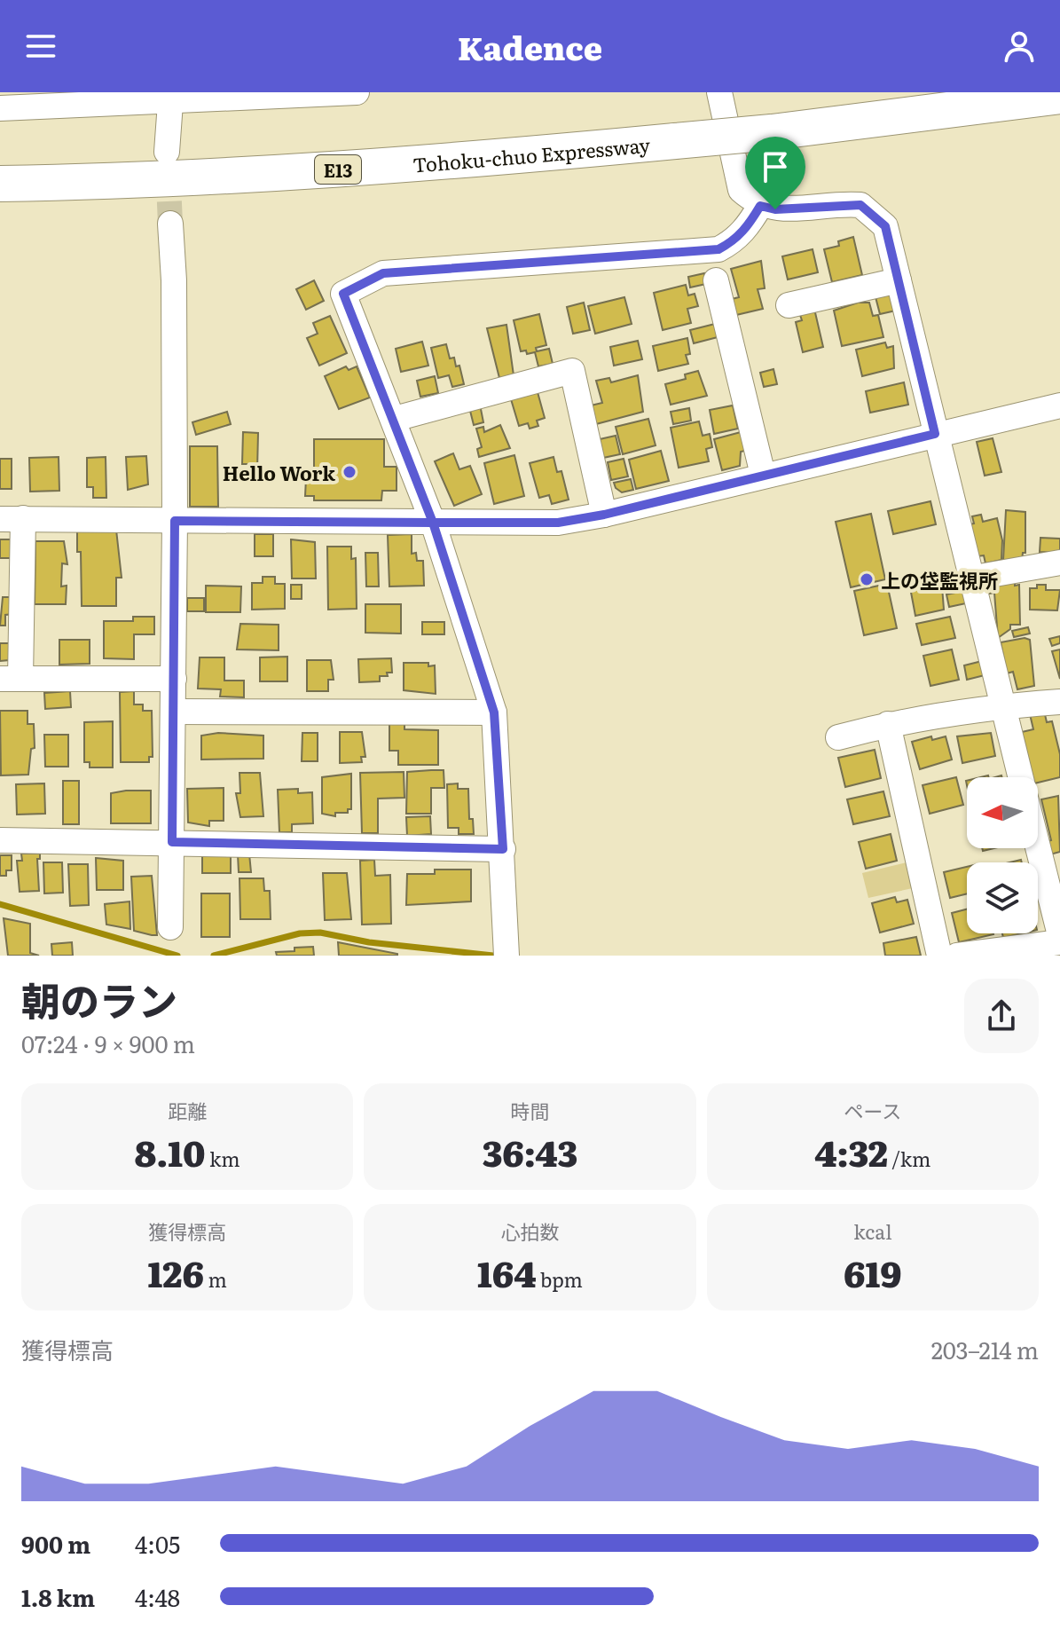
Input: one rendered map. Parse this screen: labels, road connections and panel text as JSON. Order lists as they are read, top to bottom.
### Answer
{
  "streets": {
    "highway": ["Tohoku-chuo Expressway", "E13"]
  },
  "places": ["Hello Work", "上の垈監視所"],
  "north": "left",
  "page": {
    "header": "Kadence",
    "heading": ["朝のラン", "07:24 · 9 × 900 m"],
    "stats": [
      ["距離", "8.10 km"],
      ["時間", "36:43"],
      ["ペース", "4:32 /km"],
      ["獲得標高", "126 m"],
      ["心拍数", "164 bpm"],
      ["kcal", "619"]
    ],
    "chart": ["獲得標高", "203–214 m"],
    "list": [
      {
        "name": "900 m",
        "note": "4:05"
      },
      {
        "name": "1.8 km",
        "note": "4:48"
      }
    ]
  }
}
